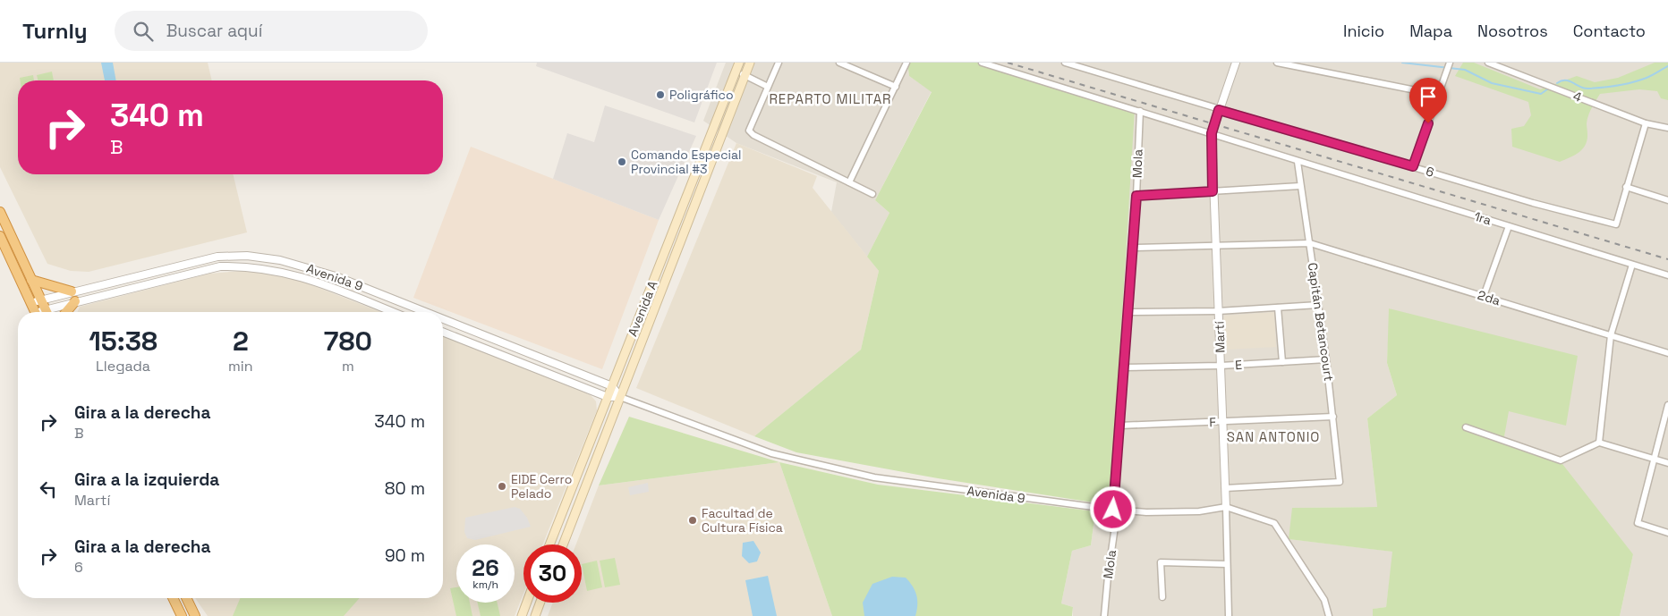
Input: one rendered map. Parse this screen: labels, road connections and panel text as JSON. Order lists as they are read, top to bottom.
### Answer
{
  "streets": {
    "main road": ["Avenida A"],
    "street": [
      "4",
      "Mola",
      "6",
      "1ra",
      "Avenida 9",
      "2da",
      "Capitán Betancourt",
      "Martí",
      "E",
      "F"
    ]
  },
  "crossings": [
    ["Mola", "1ra"],
    ["Mola", "Avenida 9"],
    ["Mola", "2da"],
    ["Mola", "E"],
    ["Mola", "F"],
    ["6", "Martí"],
    ["1ra", "Capitán Betancourt"],
    ["1ra", "Martí"],
    ["Avenida 9", "Avenida A"],
    ["Avenida 9", "Martí"],
    ["2da", "Capitán Betancourt"],
    ["2da", "Martí"],
    ["Capitán Betancourt", "Martí"],
    ["Capitán Betancourt", "E"],
    ["Capitán Betancourt", "F"],
    ["Martí", "E"],
    ["Martí", "F"]
  ],
  "districts": ["REPARTO MILITAR", "SAN ANTONIO"],
  "places": [
    "Poligráfico",
    "Comando Especial Provincial #3",
    "EIDE Cerro Pelado",
    "Facultad de Cultura Física"
  ],
  "page": {
    "header": "Turnly",
    "search": "Buscar aquí",
    "nav": [
      "Inicio",
      "Mapa",
      "Nosotros",
      "Contacto"
    ],
    "turn": ["340 m", "B"],
    "eta": [
      "15:38",
      "Llegada",
      "2",
      "min",
      "780",
      "m"
    ],
    "list": [
      {
        "name": "Gira a la derecha",
        "note": "B",
        "value": "340 m"
      },
      {
        "name": "Gira a la izquierda",
        "note": "Martí",
        "value": "80 m"
      },
      {
        "name": "Gira a la derecha",
        "note": "6",
        "value": "90 m"
      }
    ],
    "speed": "26 km/h",
    "limit": "30"
  }
}
